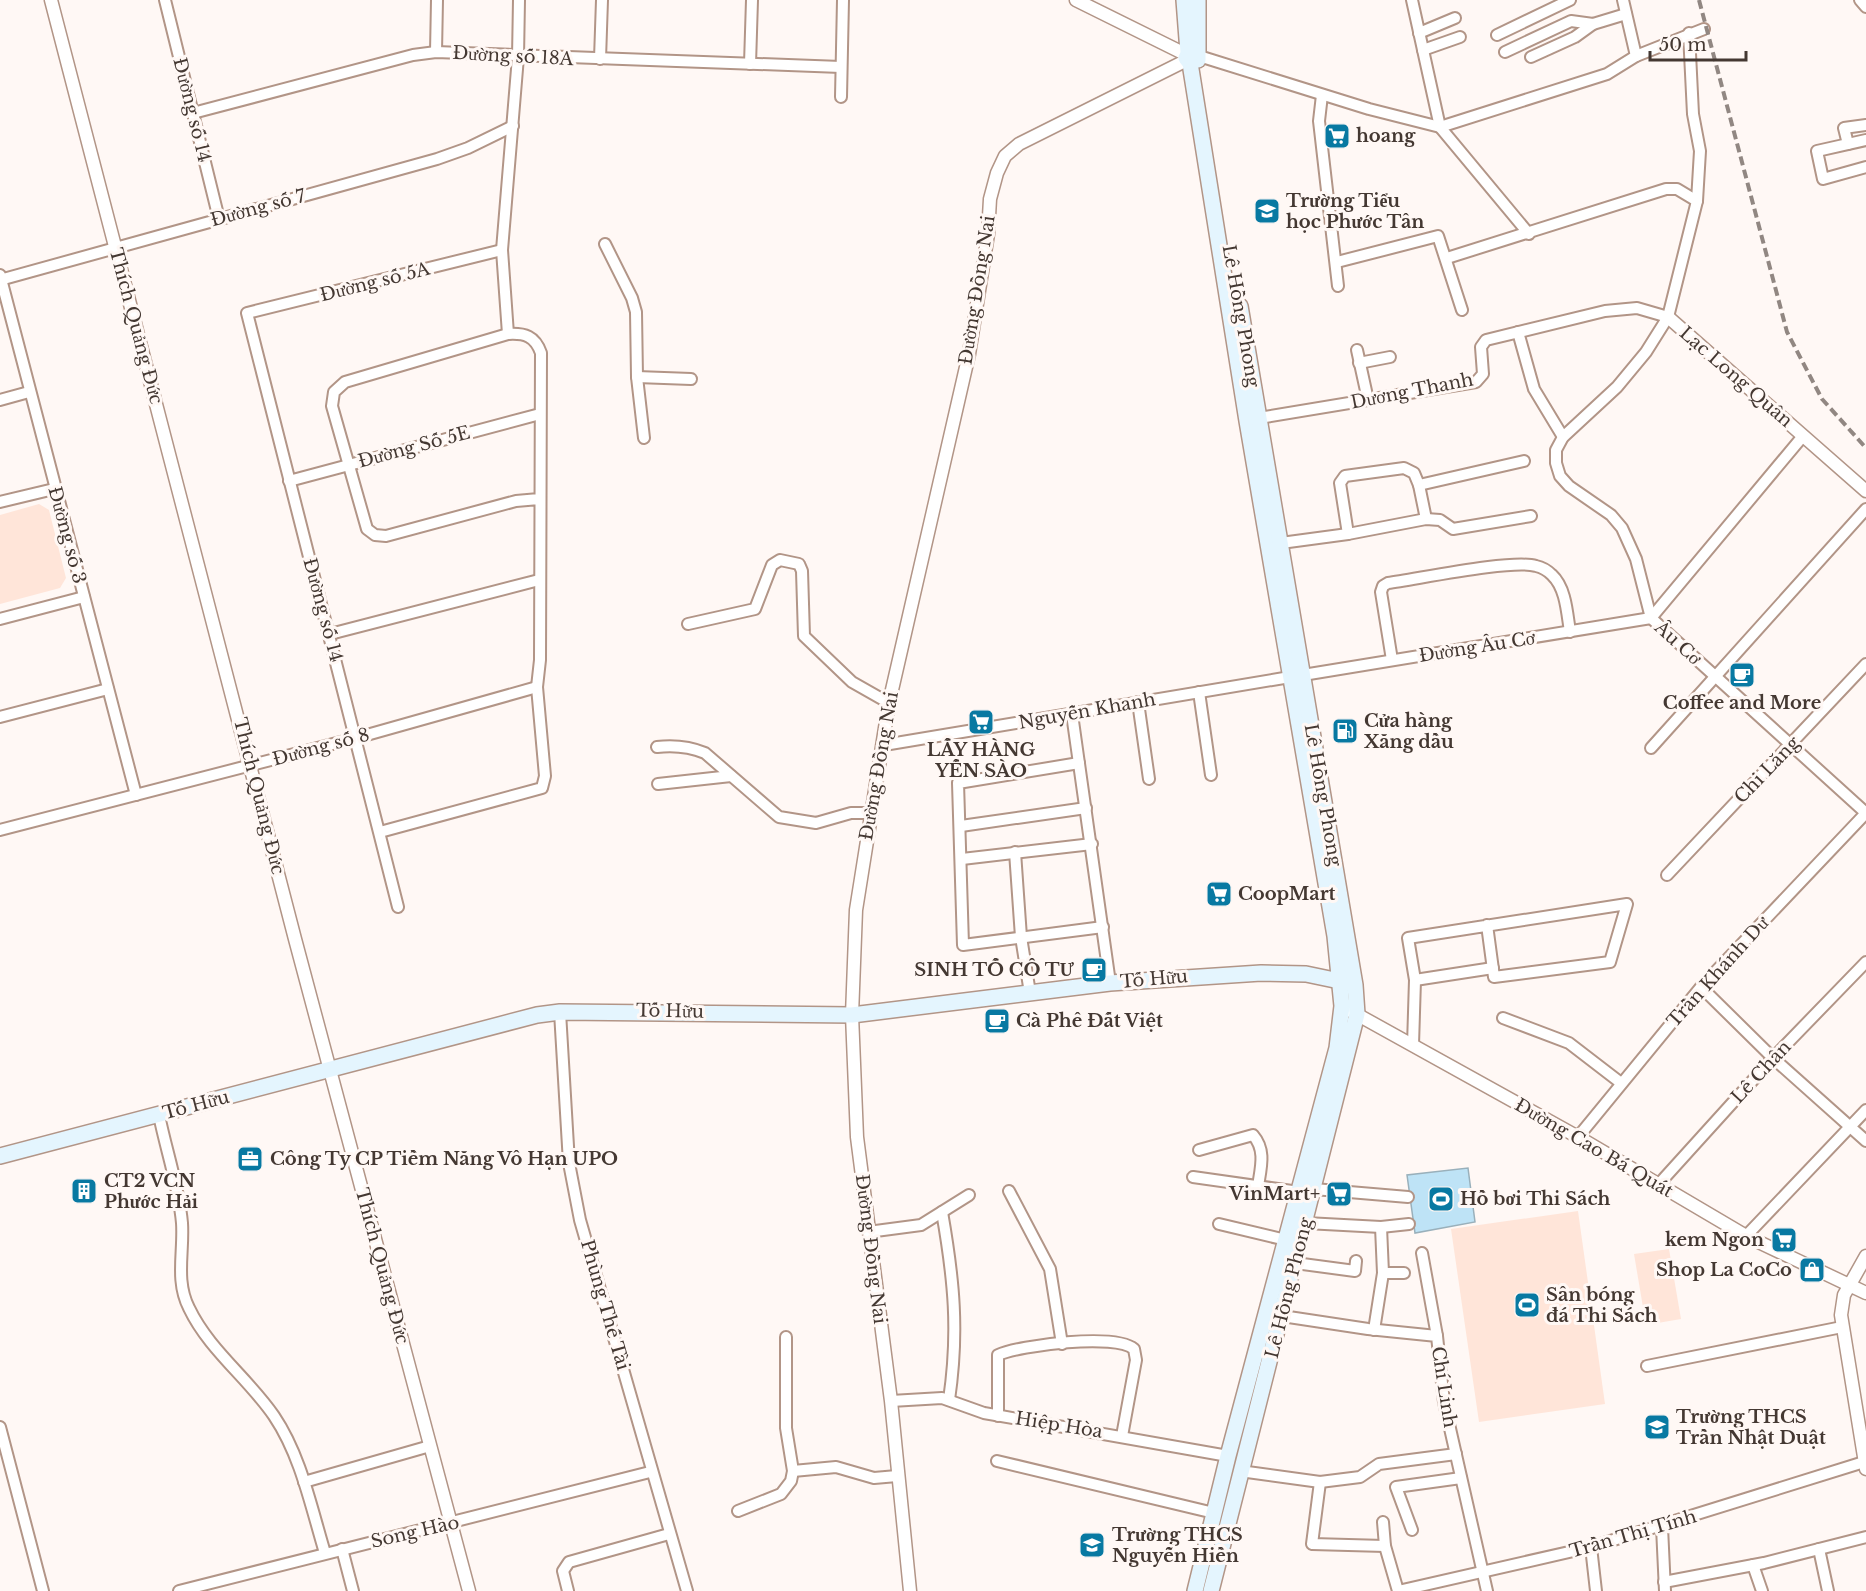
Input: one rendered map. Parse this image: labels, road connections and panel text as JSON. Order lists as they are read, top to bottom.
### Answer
{
  "streets": {
    "main road": ["Lê Hồng Phong", "Tố Hữu"],
    "street": [
      "Đường số 18A",
      "Đường số 14",
      "Đường số 7",
      "Đường số 5A",
      "Đường Đồng Nai",
      "Thích Quảng Đức",
      "Lạc Long Quân",
      "Dương Thanh",
      "Đường Số 5E",
      "Đường số 3",
      "Âu Cơ",
      "Đường Âu Cơ",
      "Nguyễn Khanh",
      "Đường số 8",
      "Chi Lăng",
      "Trần Khánh Dư",
      "Lê Chân",
      "Đường Cao Bá Quát",
      "Phùng Thế Tài",
      "Chí Linh",
      "Hiệp Hòa",
      "Song Hào",
      "Trần Thị Tính"
    ]
  },
  "crossings": [
    ["Đường số 18A", "Đường số 14"],
    ["Đường số 14", "Đường số 7"],
    ["Đường số 14", "Đường số 5A"],
    ["Đường số 14", "Đường Số 5E"],
    ["Đường số 14", "Đường số 8"],
    ["Đường số 7", "Thích Quảng Đức"],
    ["Đường số 7", "Đường số 3"],
    ["Đường Đồng Nai", "Lê Hồng Phong"],
    ["Đường Đồng Nai", "Nguyễn Khanh"],
    ["Đường Đồng Nai", "Tố Hữu"],
    ["Đường Đồng Nai", "Hiệp Hòa"],
    ["Lê Hồng Phong", "Dương Thanh"],
    ["Lê Hồng Phong", "Đường Âu Cơ"],
    ["Lê Hồng Phong", "Nguyễn Khanh"],
    ["Lê Hồng Phong", "Tố Hữu"],
    ["Lê Hồng Phong", "Đường Cao Bá Quát"],
    ["Lê Hồng Phong", "Chí Linh"],
    ["Lê Hồng Phong", "Hiệp Hòa"],
    ["Thích Quảng Đức", "Đường số 8"],
    ["Thích Quảng Đức", "Tố Hữu"],
    ["Thích Quảng Đức", "Song Hào"],
    ["Lạc Long Quân", "Dương Thanh"],
    ["Đường số 3", "Đường số 8"],
    ["Âu Cơ", "Đường Âu Cơ"],
    ["Âu Cơ", "Chi Lăng"],
    ["Âu Cơ", "Trần Khánh Dư"],
    ["Đường Âu Cơ", "Nguyễn Khanh"],
    ["Trần Khánh Dư", "Đường Cao Bá Quát"],
    ["Tố Hữu", "Phùng Thế Tài"],
    ["Lê Chân", "Đường Cao Bá Quát"],
    ["Phùng Thế Tài", "Song Hào"],
    ["Chí Linh", "Trần Thị Tính"]
  ],
  "places": {
    "supermarket": [
      "hoang",
      "LẤY HÀNG YẾN SÀO",
      "CoopMart",
      "VinMart+",
      "kem Ngon"
    ],
    "school or university": ["Trường Tiểu học Phước Tân", "Trường THCS Trần Nhật Duật", "Trường THCS Nguyễn Hiền"],
    "cafe": ["Coffee and More", "SINH TỐ CÔ TƯ", "Cà Phê Đất Việt"],
    "fuel station": ["Cửa hàng Xăng dầu"],
    "office": ["Công Ty CP Tiềm Năng Vô Hạn UPO"],
    "building": ["CT2 VCN Phước Hải"],
    "sports": ["Hồ bơi Thi Sách", "Sân bóng đá Thi Sách"],
    "shop": ["Shop La CoCo"]
  },
  "scale_bar": "50 m"
}
